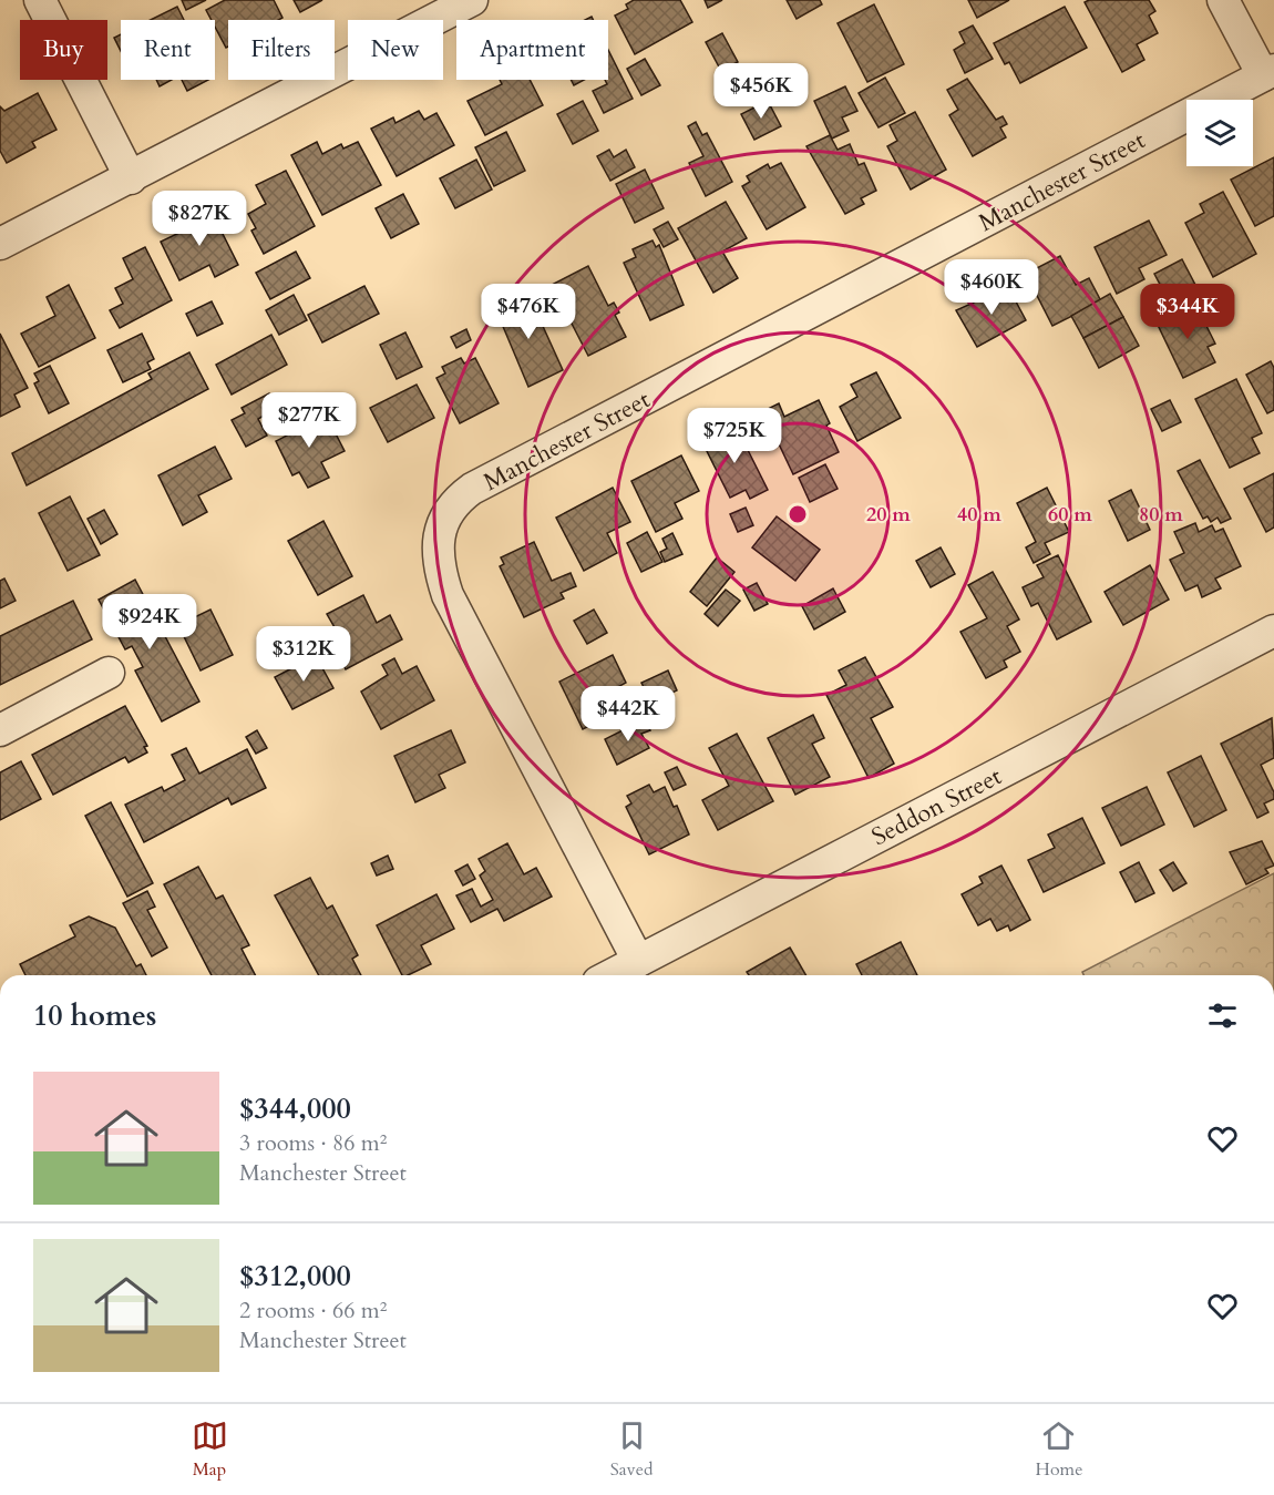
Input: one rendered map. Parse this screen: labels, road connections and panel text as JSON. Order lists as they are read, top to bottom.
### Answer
{
  "streets": {
    "street": ["Manchester Street", "Seddon Street"]
  },
  "crossings": [
    ["Manchester Street", "Seddon Street"]
  ],
  "page": {
    "chip": [
      "Buy",
      "Rent",
      "Filters",
      "New",
      "Apartment"
    ],
    "price": [
      "$456K",
      "$827K",
      "$460K",
      "$476K",
      "$344K",
      "$277K",
      "$725K",
      "$924K",
      "$312K",
      "$442K"
    ],
    "heading": "10 homes",
    "list": [
      {
        "name": "$344,000",
        "note": "3 rooms · 86 m² · Manchester Street"
      },
      {
        "name": "$312,000",
        "note": "2 rooms · 66 m² · Manchester Street"
      }
    ],
    "tabs": ["Map", "Saved", "Home"]
  },
  "rings": [
    "20 m",
    "40 m",
    "60 m",
    "80 m"
  ]
}
